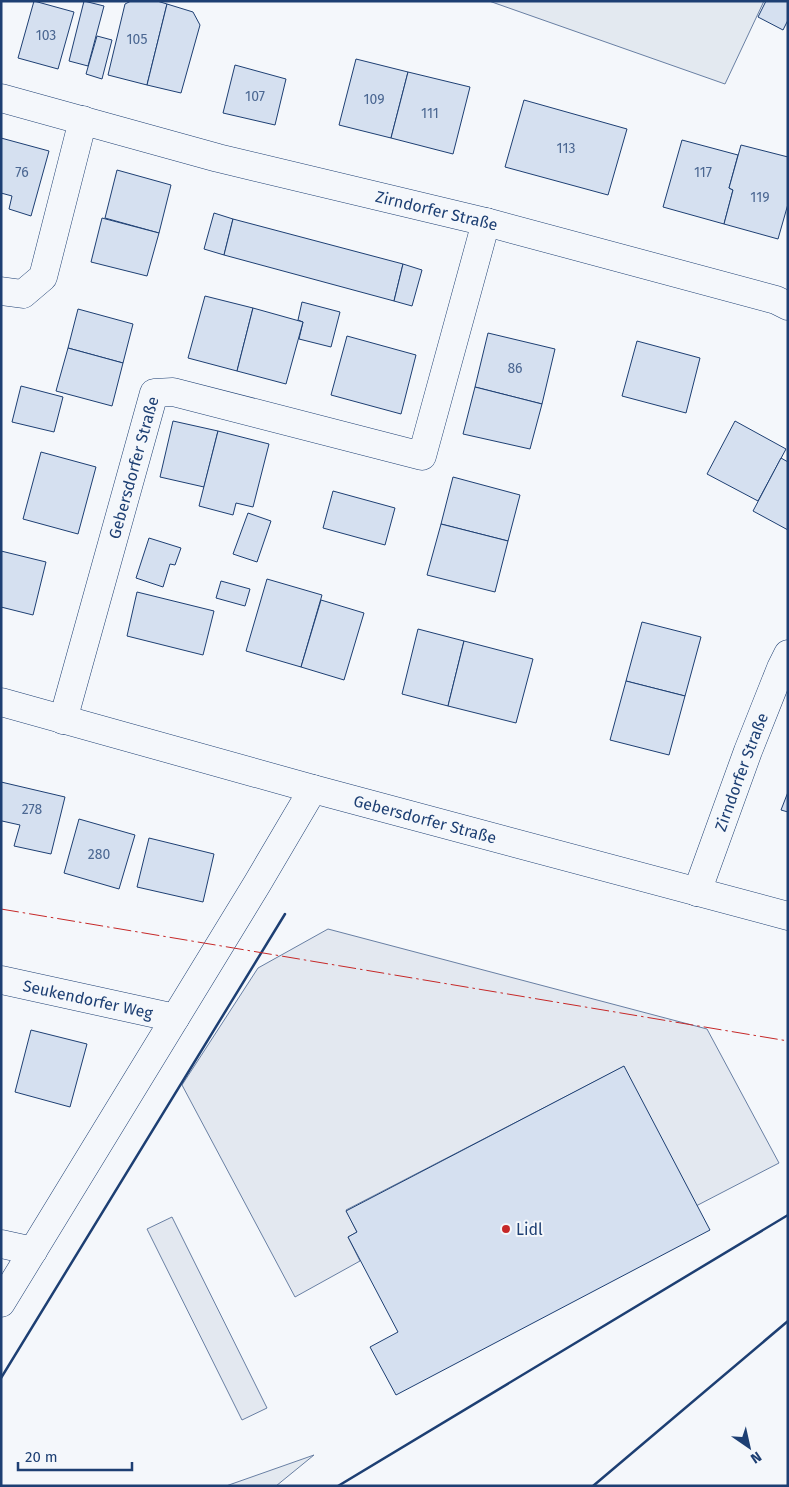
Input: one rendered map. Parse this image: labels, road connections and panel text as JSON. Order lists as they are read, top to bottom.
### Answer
{
  "streets": {
    "street": ["Zirndorfer Straße", "Gebersdorfer Straße", "Seukendorfer Weg"]
  },
  "crossings": [
    ["Zirndorfer Straße", "Gebersdorfer Straße"]
  ],
  "places": ["Lidl"],
  "house_numbers": [
    "103",
    "105",
    "107",
    "109",
    "111",
    "113",
    "76",
    "117",
    "119",
    "86",
    "278",
    "280"
  ],
  "scale_bar": "20 m",
  "north": "bottom right"
}
